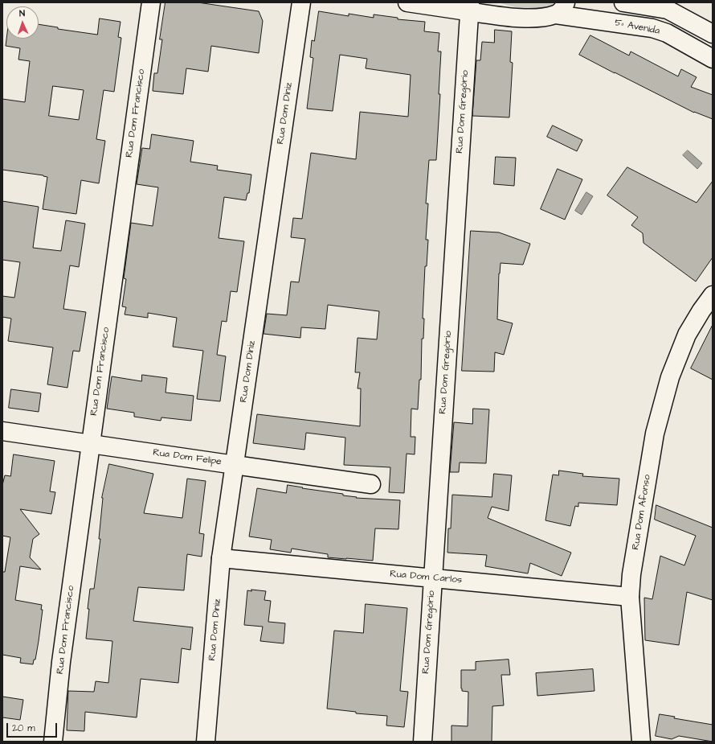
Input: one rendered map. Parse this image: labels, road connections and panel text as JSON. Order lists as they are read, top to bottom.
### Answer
{
  "streets": {
    "street": [
      "5ª Avenida",
      "Rua Dom Gregório",
      "Rua Dom Francisco",
      "Rua Dom Diniz",
      "Rua Dom Felipe",
      "Rua Dom Afonso",
      "Rua Dom Carlos"
    ]
  },
  "crossings": [
    ["5ª Avenida", "Rua Dom Gregório"],
    ["Rua Dom Gregório", "Rua Dom Carlos"],
    ["Rua Dom Francisco", "Rua Dom Felipe"],
    ["Rua Dom Diniz", "Rua Dom Felipe"],
    ["Rua Dom Diniz", "Rua Dom Carlos"],
    ["Rua Dom Afonso", "Rua Dom Carlos"]
  ],
  "scale_bar": "20 m",
  "north": "top"
}
